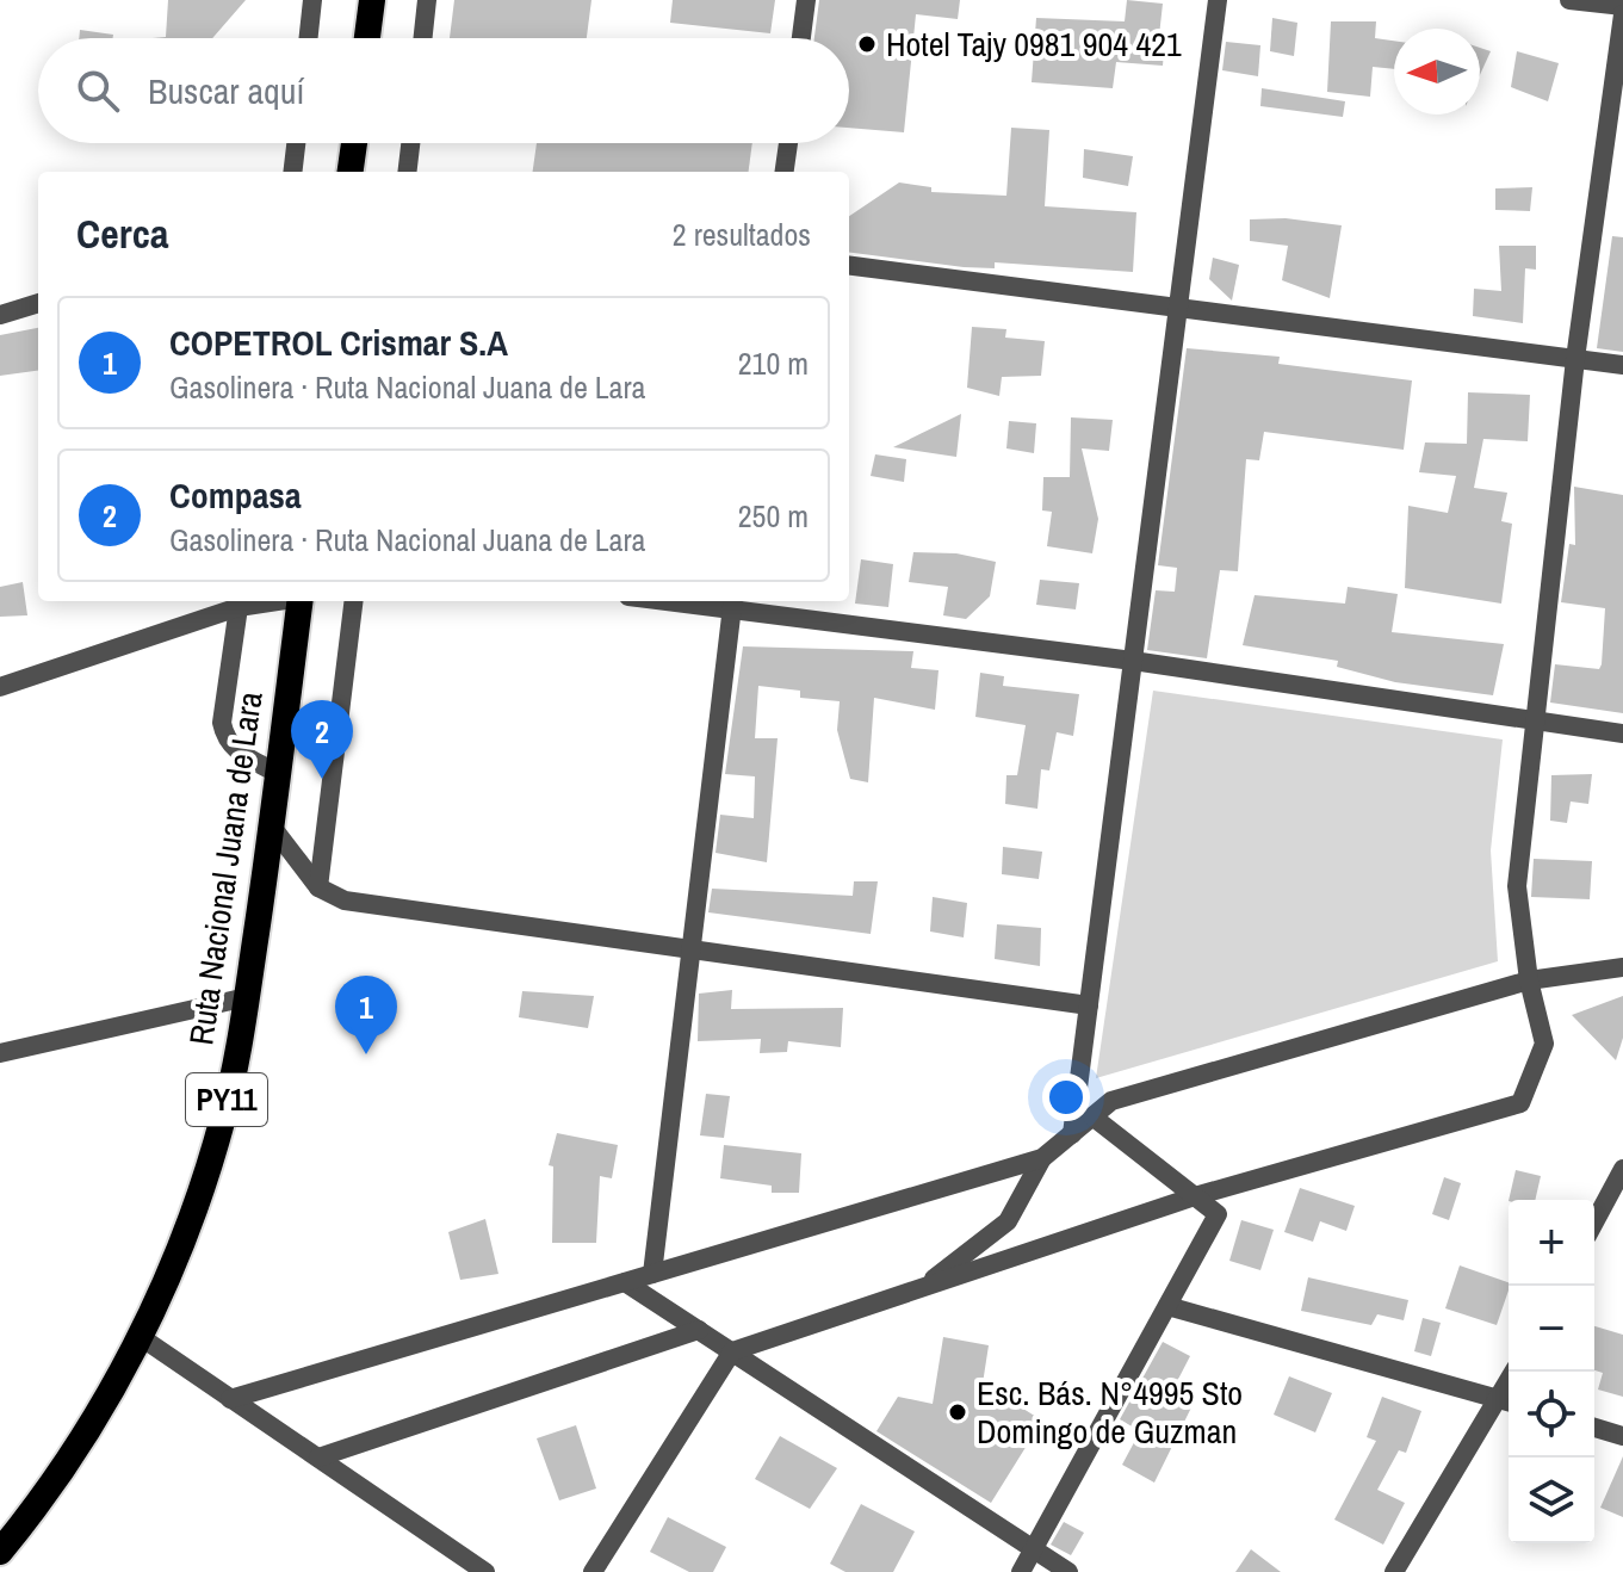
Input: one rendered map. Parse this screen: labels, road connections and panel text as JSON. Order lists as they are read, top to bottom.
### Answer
{
  "streets": {
    "highway": ["Ruta Nacional Juana de Lara", "PY11"]
  },
  "places": ["Hotel Tajy 0981 904 421", "Esc. Bás. N°4995 Sto Domingo de Guzman"],
  "north": "left",
  "page": {
    "search": "Buscar aquí",
    "heading": ["Cerca", "2 resultados"],
    "list": [
      {
        "mark": "1",
        "name": "COPETROL Crismar S.A",
        "note": "Gasolinera · Ruta Nacional Juana de Lara",
        "value": "210 m"
      },
      {
        "mark": "2",
        "name": "Compasa",
        "note": "Gasolinera · Ruta Nacional Juana de Lara",
        "value": "250 m"
      }
    ],
    "pins": ["2", "1"],
    "map_buttons": ["+", "−"]
  }
}
